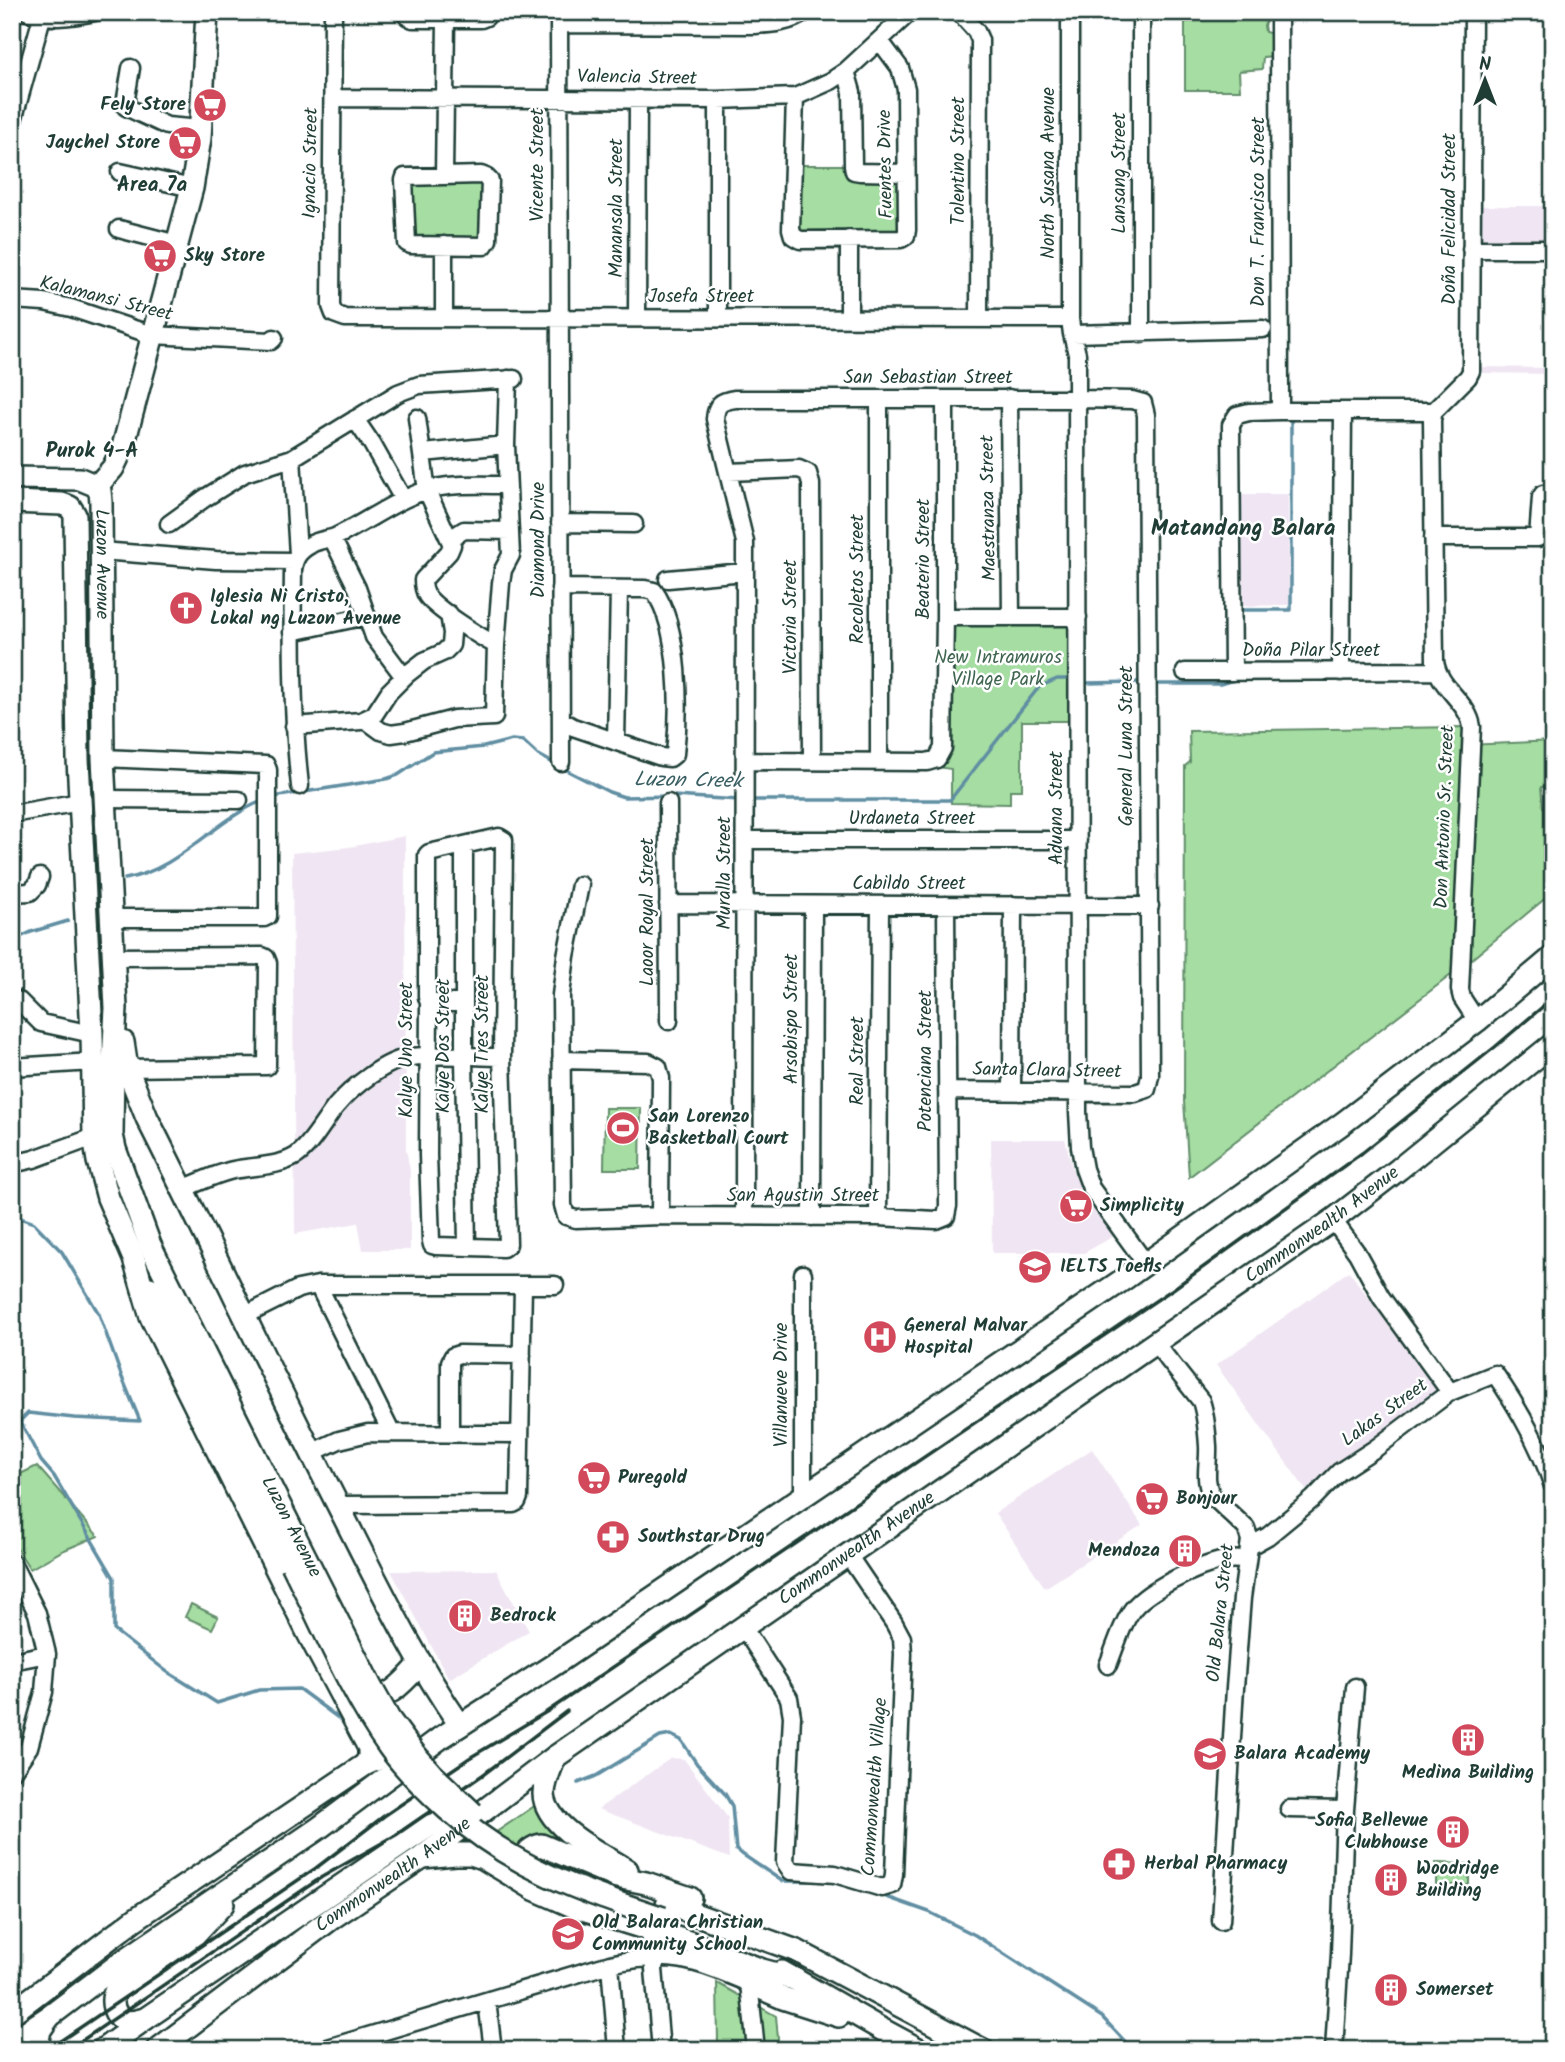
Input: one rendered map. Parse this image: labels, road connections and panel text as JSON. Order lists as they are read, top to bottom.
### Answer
{
  "streets": {
    "main road": ["Luzon Avenue", "Commonwealth Avenue"],
    "street": [
      "Valencia Street",
      "Tolentino Street",
      "Ignacio Street",
      "Fuentes Drive",
      "Vicente Street",
      "North Susana Avenue",
      "Lansang Street",
      "Manansala Street",
      "Don T. Francisco Street",
      "Doña Felicidad Street",
      "Josefa Street",
      "Kalamansi Street",
      "San Sebastian Street",
      "Maestranza Street",
      "Diamond Drive",
      "Beaterio Street",
      "Recoletos Street",
      "Victoria Street",
      "Doña Pilar Street",
      "General Luna Street",
      "Aduana Street",
      "Don Antonio Sr. Street",
      "Urdaneta Street",
      "Muralla Street",
      "Cabildo Street",
      "Laoor Royal Street",
      "Arsobispo Street",
      "Kalye Tres Street",
      "Kalye Dos Street",
      "Kalye Uno Street",
      "Real Street",
      "Potenciana Street",
      "Santa Clara Street",
      "San Agustin Street",
      "Villanueve Drive",
      "Lakas Street",
      "Old Balara Street",
      "Commonwealth Village"
    ]
  },
  "crossings": [
    ["Valencia Street", "Ignacio Street"],
    ["Valencia Street", "Fuentes Drive"],
    ["Valencia Street", "Vicente Street"],
    ["Valencia Street", "Manansala Street"],
    ["Tolentino Street", "Josefa Street"],
    ["Ignacio Street", "Josefa Street"],
    ["Vicente Street", "Josefa Street"],
    ["Vicente Street", "Diamond Drive"],
    ["North Susana Avenue", "Josefa Street"],
    ["North Susana Avenue", "Aduana Street"],
    ["Lansang Street", "Josefa Street"],
    ["Manansala Street", "Josefa Street"],
    ["Josefa Street", "Diamond Drive"],
    ["Josefa Street", "Aduana Street"],
    ["Kalamansi Street", "Luzon Avenue"],
    ["San Sebastian Street", "Maestranza Street"],
    ["San Sebastian Street", "Beaterio Street"],
    ["San Sebastian Street", "Recoletos Street"],
    ["San Sebastian Street", "General Luna Street"],
    ["San Sebastian Street", "Aduana Street"],
    ["San Sebastian Street", "Muralla Street"],
    ["Beaterio Street", "Recoletos Street"],
    ["Victoria Street", "Muralla Street"],
    ["Doña Pilar Street", "Don Antonio Sr. Street"],
    ["General Luna Street", "Cabildo Street"],
    ["General Luna Street", "Santa Clara Street"],
    ["Aduana Street", "Urdaneta Street"],
    ["Aduana Street", "Cabildo Street"],
    ["Aduana Street", "Santa Clara Street"],
    ["Urdaneta Street", "Muralla Street"],
    ["Muralla Street", "Cabildo Street"],
    ["Muralla Street", "San Agustin Street"],
    ["Cabildo Street", "Laoor Royal Street"],
    ["Cabildo Street", "Arsobispo Street"],
    ["Cabildo Street", "Real Street"],
    ["Cabildo Street", "Potenciana Street"],
    ["Arsobispo Street", "San Agustin Street"],
    ["Kalye Tres Street", "Kalye Dos Street"],
    ["Kalye Tres Street", "Kalye Uno Street"],
    ["Kalye Dos Street", "Kalye Uno Street"],
    ["Real Street", "San Agustin Street"],
    ["Potenciana Street", "Santa Clara Street"],
    ["Potenciana Street", "San Agustin Street"],
    ["Commonwealth Avenue", "Lakas Street"],
    ["Commonwealth Avenue", "Old Balara Street"],
    ["Commonwealth Avenue", "Commonwealth Village"],
    ["Lakas Street", "Old Balara Street"]
  ],
  "districts": ["Area 7a", "Purok 4-A", "Matandang Balara"],
  "water": ["Luzon Creek"],
  "parks": ["New Intramuros Village Park"],
  "places": {
    "supermarket": [
      "Fely Store",
      "Jaychel Store",
      "Sky Store",
      "Simplicity",
      "Puregold",
      "Bonjour"
    ],
    "church": ["Iglesia Ni Cristo, Lokal ng Luzon Avenue"],
    "sports": ["San Lorenzo Basketball Court"],
    "school or university": ["IELTS Toefls", "Balara Academy", "Old Balara Christian Community School"],
    "hospital": ["General Malvar Hospital"],
    "pharmacy": ["Southstar Drug", "Herbal Pharmacy"],
    "building": [
      "Mendoza",
      "Bedrock",
      "Medina Building",
      "Sofia Bellevue Clubhouse",
      "Woodridge Building",
      "Somerset"
    ]
  },
  "north": "top"
}
